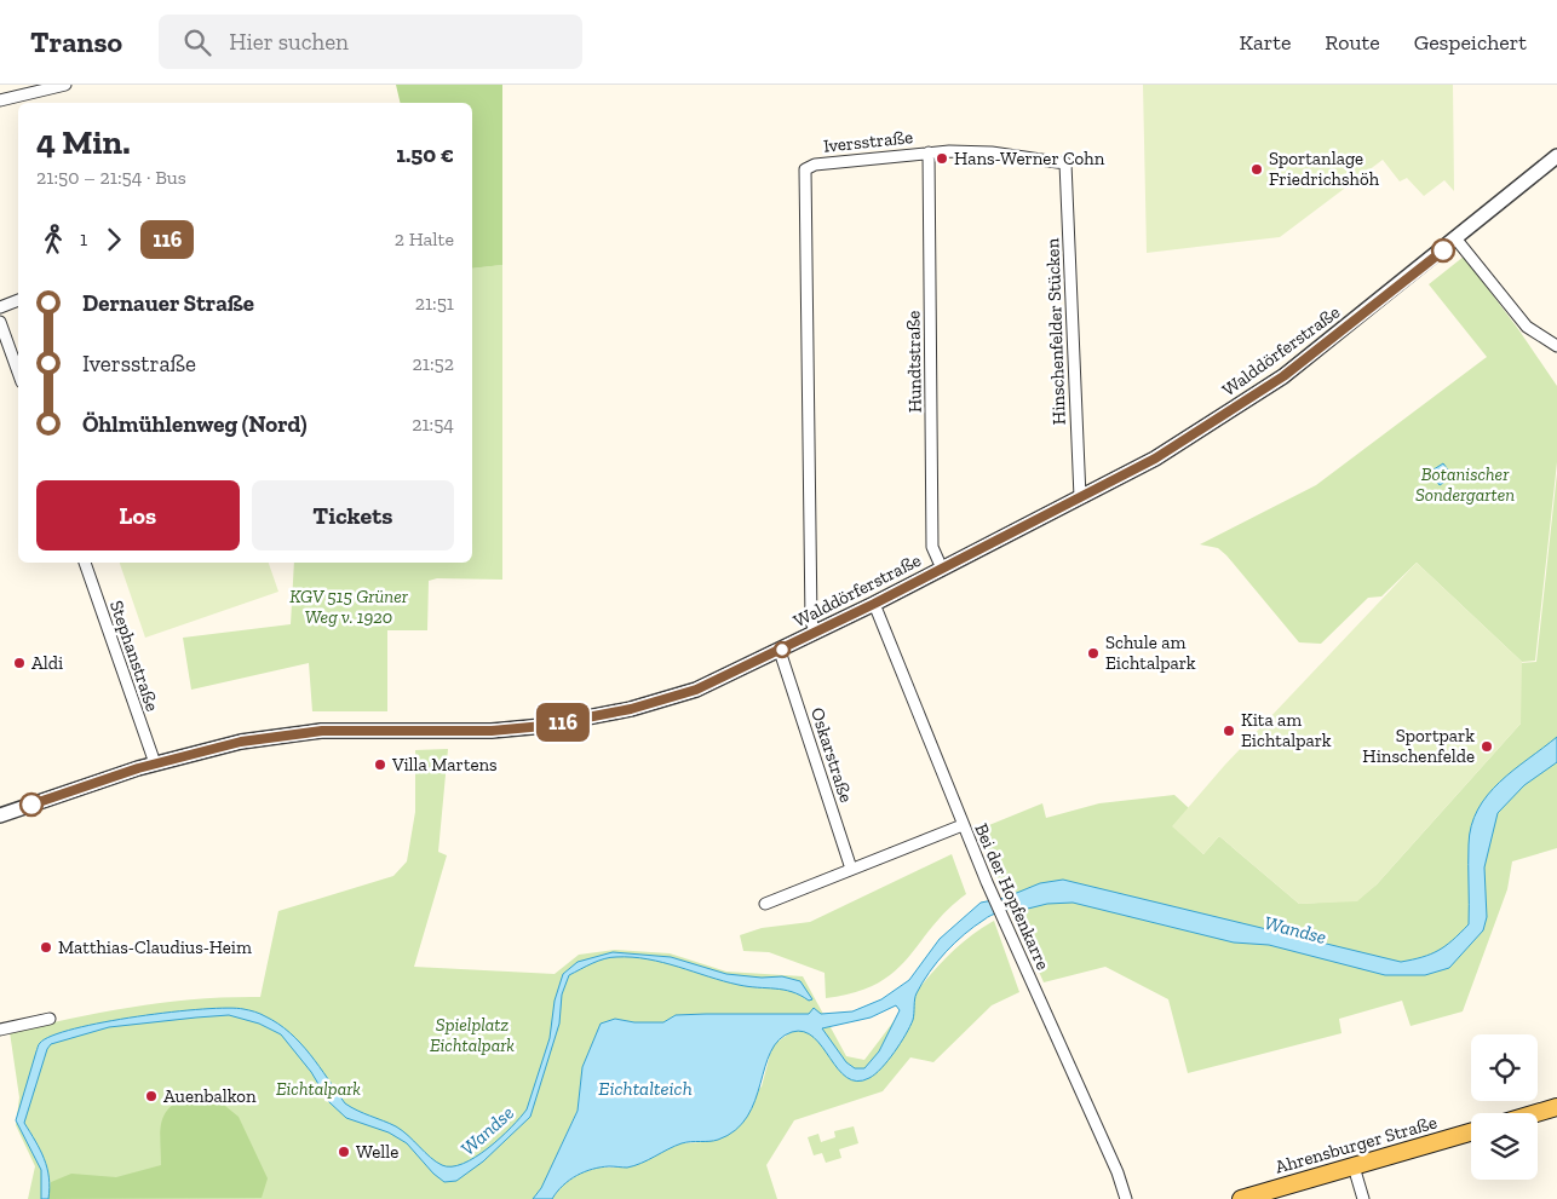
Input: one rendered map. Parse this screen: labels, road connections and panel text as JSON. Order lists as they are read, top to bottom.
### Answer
{
  "streets": {
    "main road": ["Ahrensburger Straße"],
    "street": [
      "Iversstraße",
      "Hinschenfelder Stücken",
      "Walddörferstraße",
      "Hundtstraße",
      "Stephanstraße",
      "Oskarstraße",
      "Bei der Hopfenkarre"
    ]
  },
  "crossings": [
    ["Iversstraße", "Hinschenfelder Stücken"],
    ["Iversstraße", "Walddörferstraße"],
    ["Iversstraße", "Hundtstraße"],
    ["Hinschenfelder Stücken", "Walddörferstraße"],
    ["Hinschenfelder Stücken", "Hundtstraße"],
    ["Walddörferstraße", "Hundtstraße"],
    ["Walddörferstraße", "Stephanstraße"],
    ["Walddörferstraße", "Oskarstraße"],
    ["Walddörferstraße", "Bei der Hopfenkarre"]
  ],
  "water": ["Wandse", "Eichtalteich"],
  "parks": [
    "Botanischer Sondergarten",
    "KGV 515 Grüner Weg v. 1920",
    "Spielplatz Eichtalpark",
    "Eichtalpark"
  ],
  "places": [
    "Hans-Werner Cohn",
    "Sportanlage Friedrichshöh",
    "Schule am Eichtalpark",
    "Aldi",
    "Kita am Eichtalpark",
    "Sportpark Hinschenfelde",
    "Villa Martens",
    "Matthias-Claudius-Heim",
    "Auenbalkon",
    "Welle"
  ],
  "lines": ["bus line 116"],
  "page": {
    "header": "Transo",
    "search": "Hier suchen",
    "nav": ["Karte", "Route", "Gespeichert"],
    "on_map": "116",
    "heading": ["4 Min.", "21:50 – 21:54 · Bus", "1.50 €"],
    "legs": ["1", "116", "2 Halte"],
    "list": [
      {
        "name": "Dernauer Straße",
        "value": "21:51"
      },
      {
        "name": "Iversstraße",
        "value": "21:52"
      },
      {
        "name": "Öhlmühlenweg (Nord)",
        "value": "21:54"
      }
    ],
    "buttons": ["Los", "Tickets"]
  }
}
